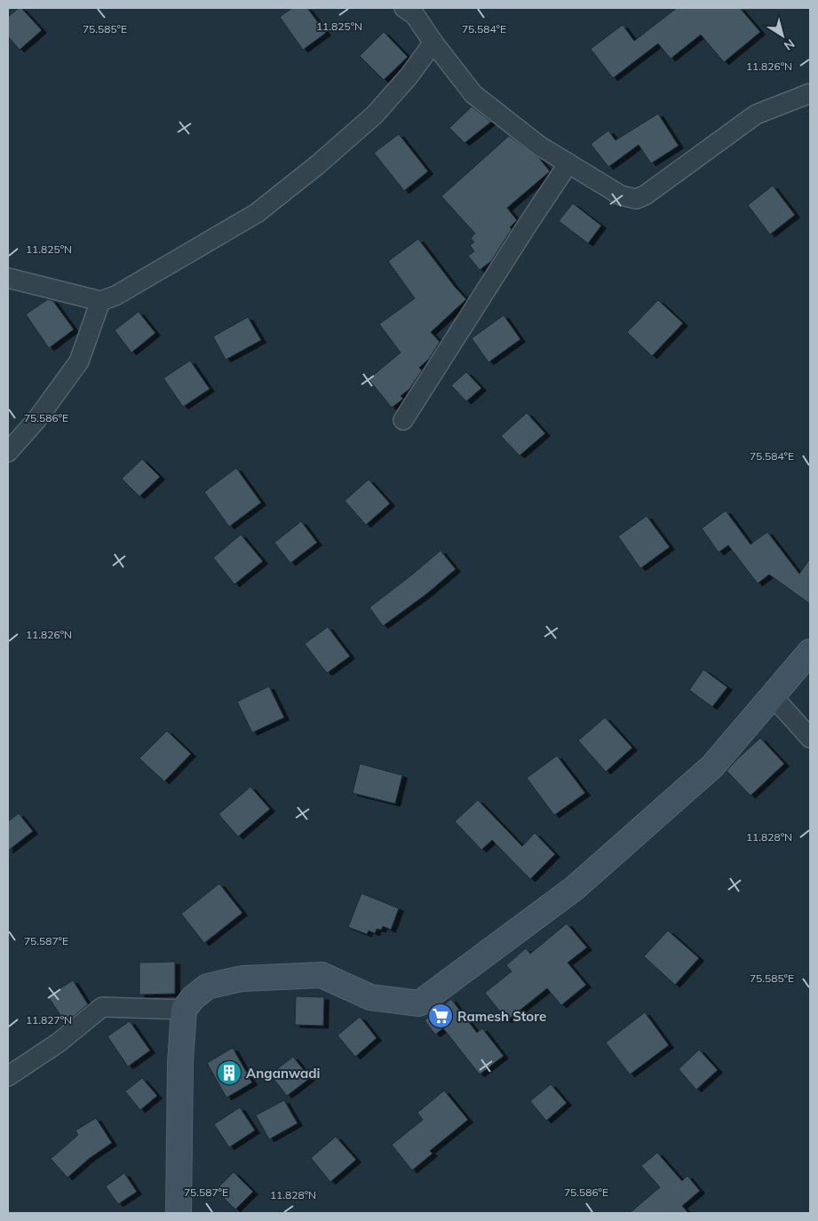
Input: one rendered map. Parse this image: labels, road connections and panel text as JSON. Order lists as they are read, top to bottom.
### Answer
{
  "places": {
    "supermarket": ["Ramesh Store"],
    "building": ["Anganwadi"]
  },
  "north": "bottom right",
  "coordinates": [
    "11.825°N",
    "75.585°E",
    "75.584°E",
    "11.826°N",
    "75.586°E",
    "11.828°N",
    "75.587°E",
    "11.827°N"
  ]
}
